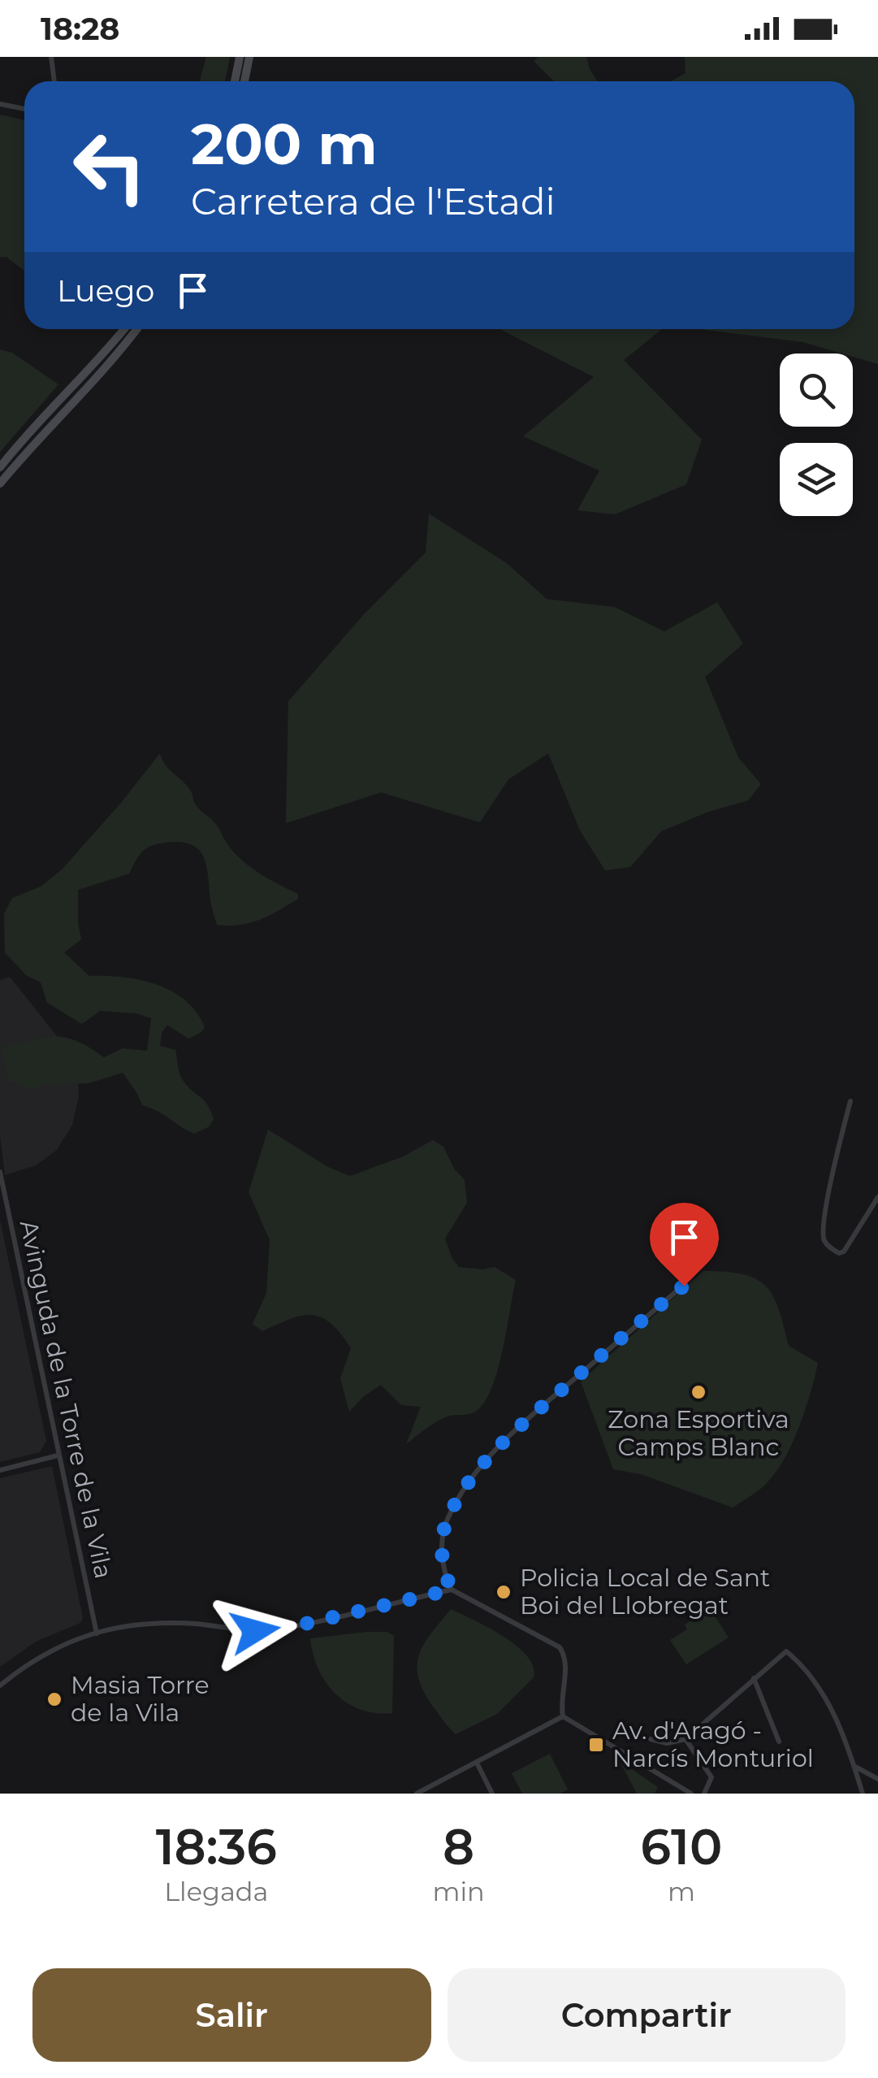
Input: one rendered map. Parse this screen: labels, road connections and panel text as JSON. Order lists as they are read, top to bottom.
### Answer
{
  "streets": {
    "street": ["Avinguda de la Torre de la Vila"]
  },
  "places": {
    "other": ["Zona Esportiva Camps Blanc", "Policia Local de Sant Boi del Llobregat", "Masia Torre de la Vila"],
    "transit": ["Av. d'Aragó - Narcís Monturiol"]
  },
  "page": {
    "status": "18:28",
    "turn": ["200 m", "Carretera de l'Estadi"],
    "then": "Luego",
    "eta": [
      "18:36",
      "Llegada",
      "8",
      "min",
      "610",
      "m"
    ],
    "buttons": ["Salir", "Compartir"]
  }
}
